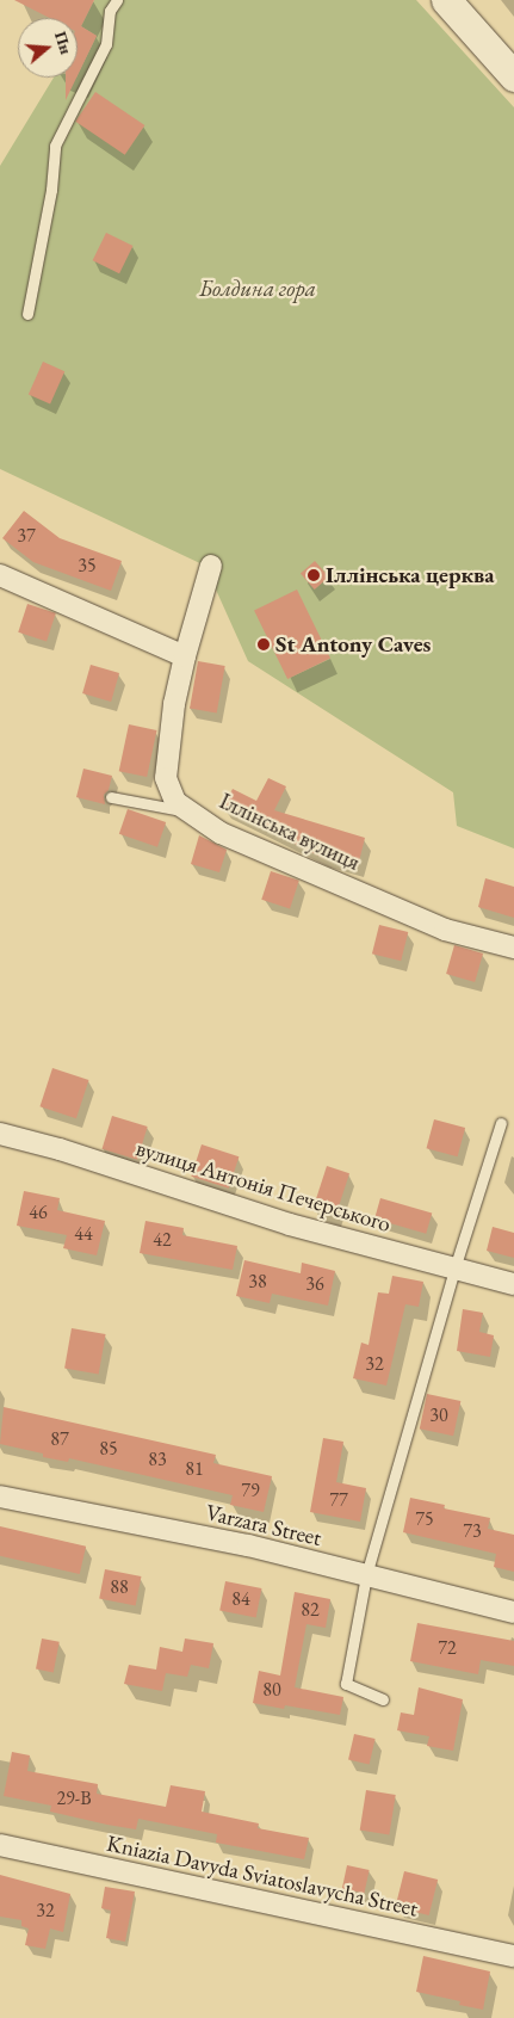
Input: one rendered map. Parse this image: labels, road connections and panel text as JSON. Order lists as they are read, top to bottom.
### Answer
{
  "streets": {
    "street": [
      "Іллінська вулиця",
      "вулиця Антонія Печерського",
      "Varzara Street",
      "Kniazia Davyda Sviatoslavycha Street"
    ]
  },
  "parks": ["Болдина гора"],
  "places": ["Іллінська церква", "St Antony Caves"],
  "house_numbers": [
    "37",
    "35",
    "46",
    "44",
    "42",
    "38",
    "36",
    "32",
    "30",
    "87",
    "85",
    "83",
    "81",
    "79",
    "77",
    "75",
    "73",
    "88",
    "84",
    "82",
    "72",
    "80",
    "29-В",
    "32"
  ],
  "north": "right"
}
